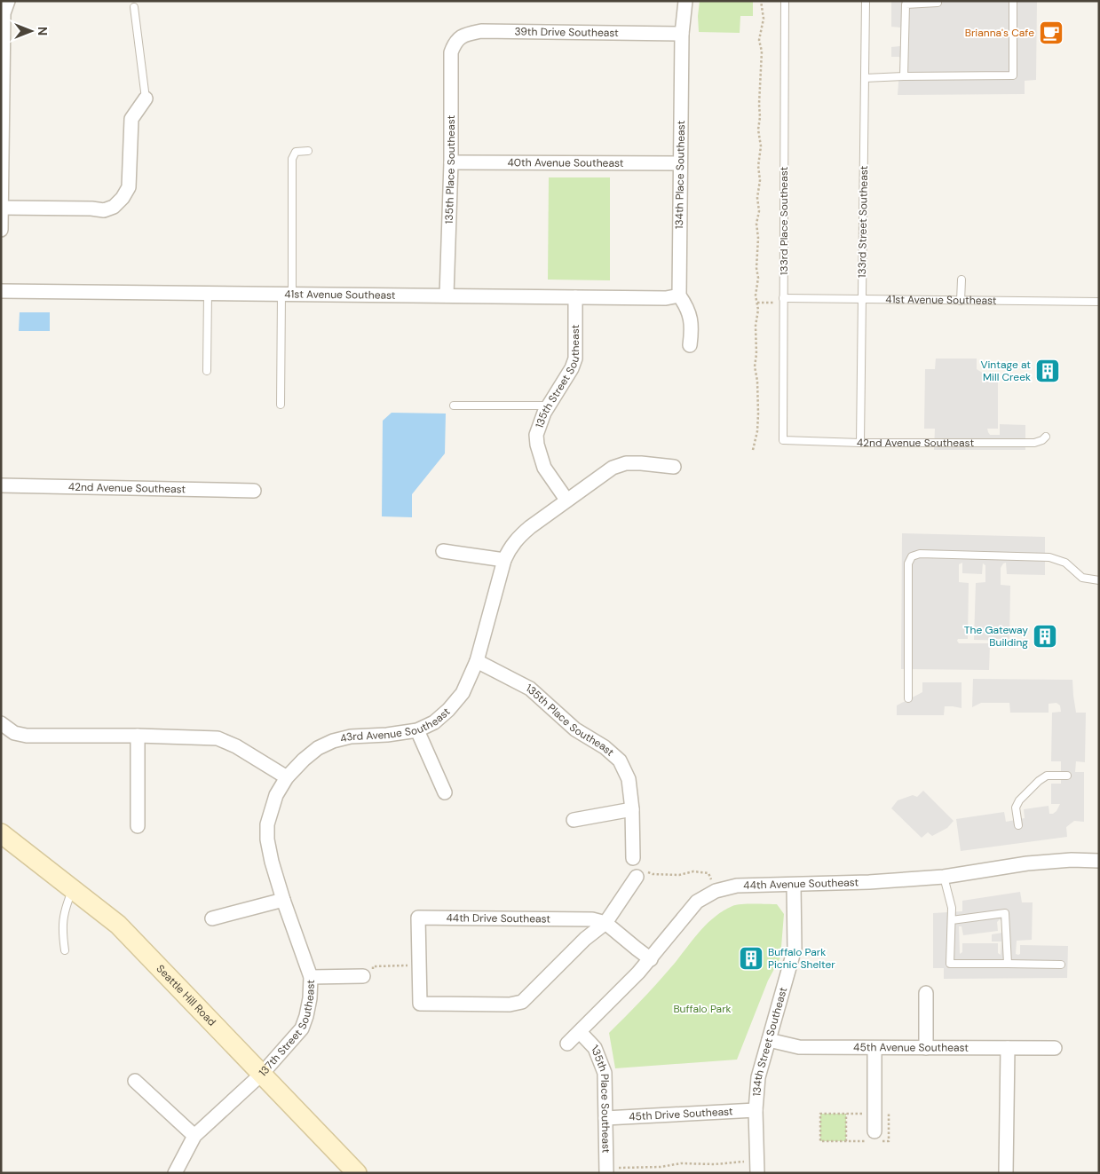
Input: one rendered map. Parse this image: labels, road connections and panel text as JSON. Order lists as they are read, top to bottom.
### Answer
{
  "streets": {
    "main road": ["Seattle Hill Road"],
    "street": [
      "39th Drive Southeast",
      "40th Avenue Southeast",
      "135th Place Southeast",
      "134th Place Southeast",
      "41st Avenue Southeast",
      "135th Street Southeast",
      "42nd Avenue Southeast",
      "43rd Avenue Southeast",
      "44th Avenue Southeast",
      "44th Drive Southeast",
      "137th Street Southeast",
      "134th Street Southeast",
      "45th Avenue Southeast",
      "45th Drive Southeast"
    ],
    "lane": ["133rd Place Southeast", "133rd Street Southeast"]
  },
  "crossings": [
    ["39th Drive Southeast", "135th Place Southeast"],
    ["39th Drive Southeast", "134th Place Southeast"],
    ["40th Avenue Southeast", "135th Place Southeast"],
    ["40th Avenue Southeast", "134th Place Southeast"],
    ["135th Place Southeast", "41st Avenue Southeast"],
    ["135th Place Southeast", "43rd Avenue Southeast"],
    ["135th Place Southeast", "44th Avenue Southeast"],
    ["135th Place Southeast", "45th Drive Southeast"],
    ["134th Place Southeast", "41st Avenue Southeast"],
    ["133rd Place Southeast", "41st Avenue Southeast"],
    ["133rd Place Southeast", "42nd Avenue Southeast"],
    ["133rd Street Southeast", "41st Avenue Southeast"],
    ["133rd Street Southeast", "42nd Avenue Southeast"],
    ["41st Avenue Southeast", "135th Street Southeast"],
    ["135th Street Southeast", "43rd Avenue Southeast"],
    ["43rd Avenue Southeast", "137th Street Southeast"],
    ["44th Avenue Southeast", "134th Street Southeast"],
    ["Seattle Hill Road", "137th Street Southeast"],
    ["134th Street Southeast", "45th Avenue Southeast"],
    ["134th Street Southeast", "45th Drive Southeast"]
  ],
  "parks": ["Buffalo Park"],
  "places": {
    "cafe": ["Brianna's Cafe"],
    "building": ["Vintage at Mill Creek", "The Gateway Building", "Buffalo Park Picnic Shelter"]
  },
  "north": "right"
}
